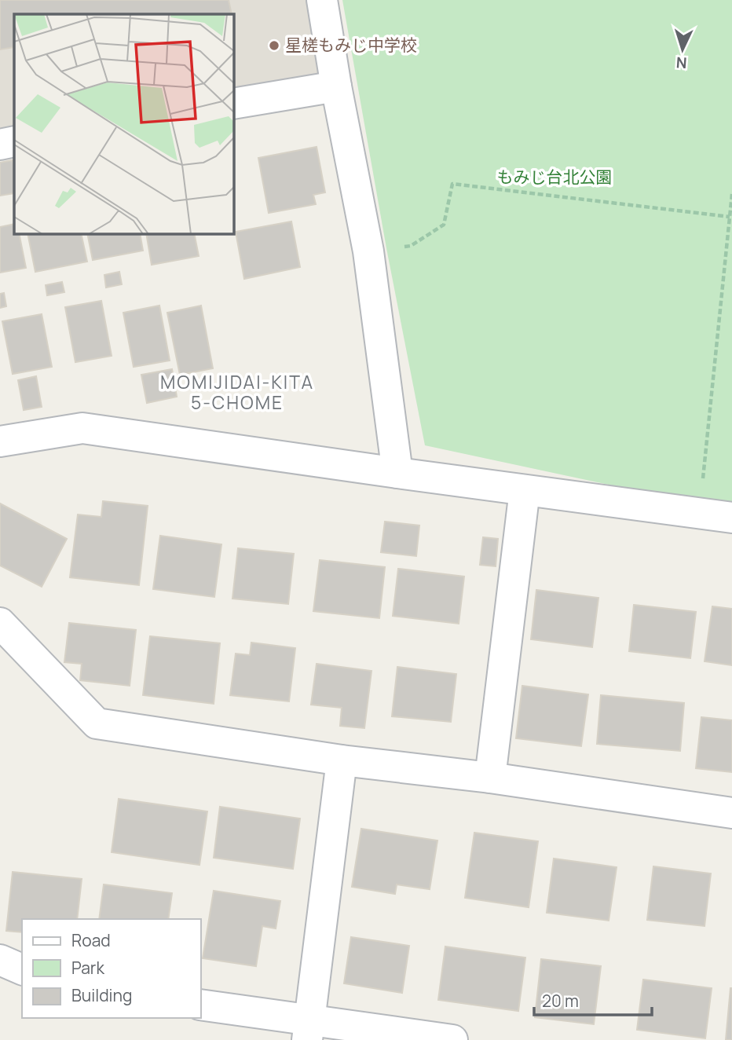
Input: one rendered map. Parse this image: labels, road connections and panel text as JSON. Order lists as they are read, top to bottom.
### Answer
{
  "districts": ["MOMIJIDAI-KITA 5-CHOME"],
  "parks": ["もみじ台北公園"],
  "places": ["星槎もみじ中学校"],
  "legend": ["Road", "Park", "Building"],
  "scale_bar": "20 m",
  "north": "bottom"
}
